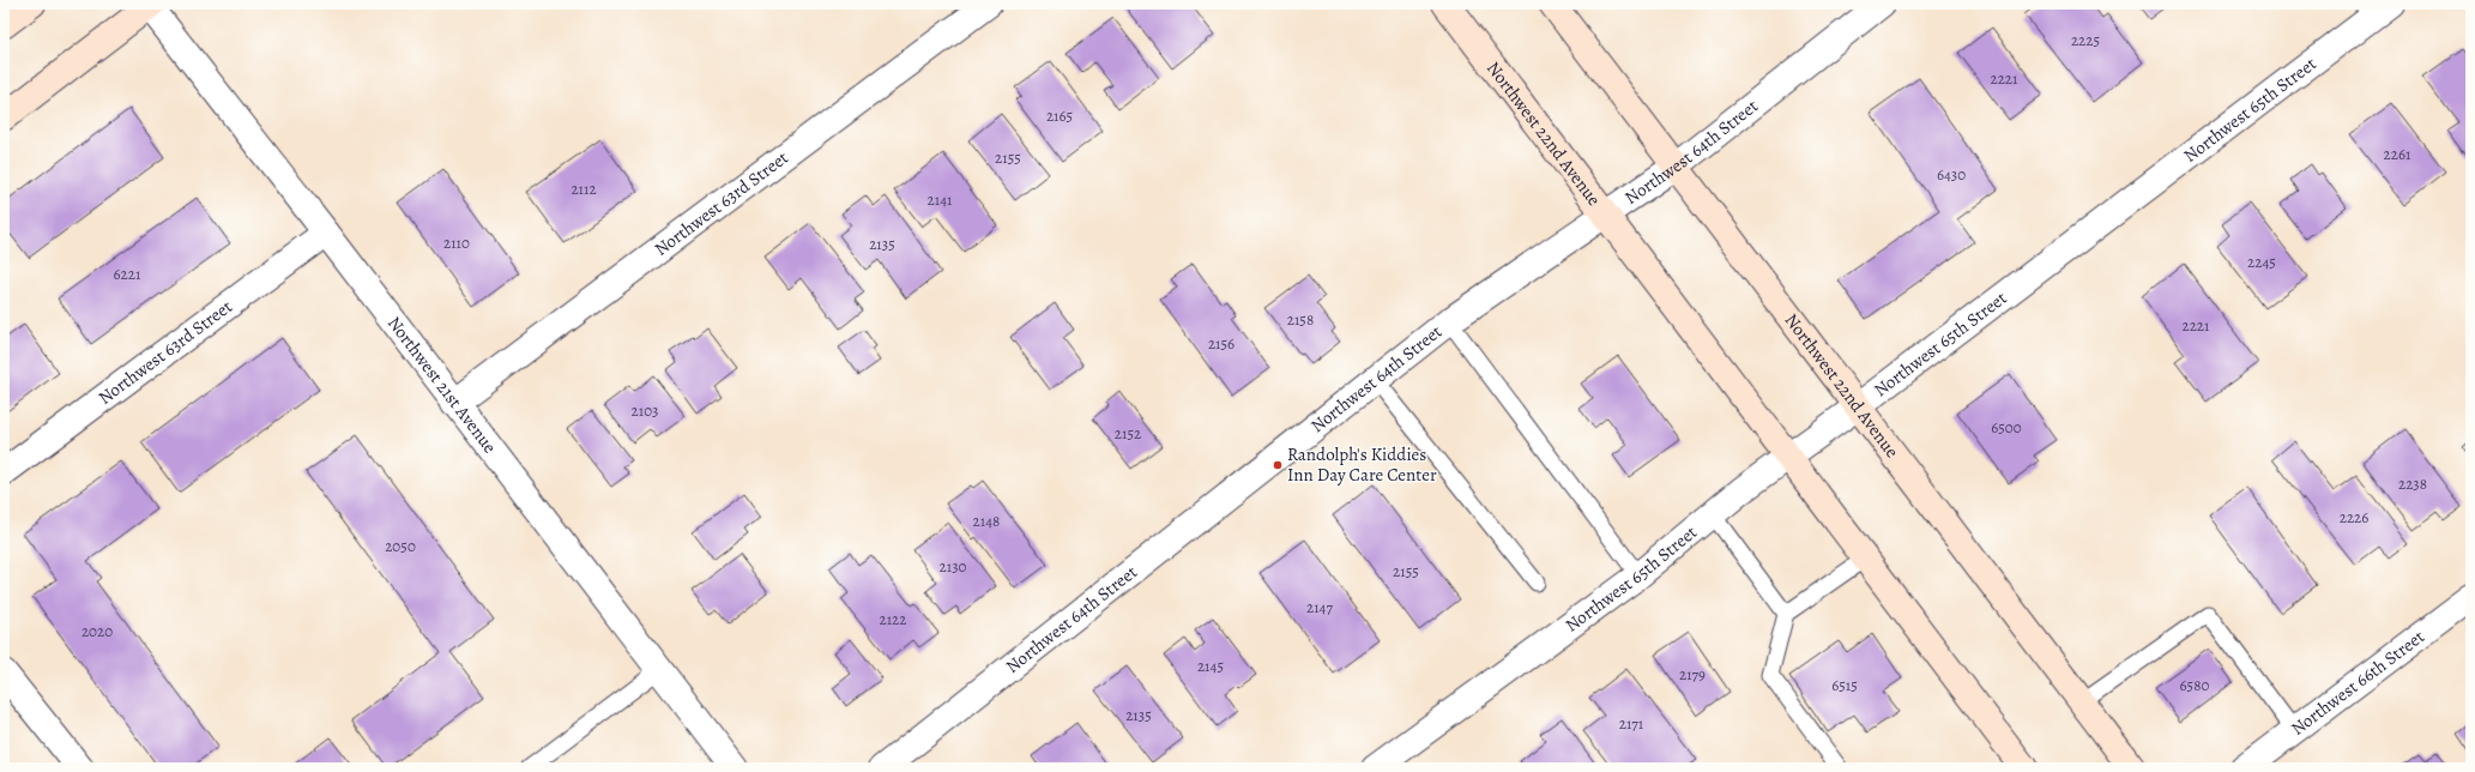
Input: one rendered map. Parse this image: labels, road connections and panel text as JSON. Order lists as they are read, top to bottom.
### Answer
{
  "streets": {
    "main road": ["Northwest 22nd Avenue"],
    "street": [
      "Northwest 65th Street",
      "Northwest 64th Street",
      "Northwest 63rd Street",
      "Northwest 21st Avenue",
      "Northwest 66th Street"
    ]
  },
  "crossings": [
    ["Northwest 65th Street", "Northwest 22nd Avenue"],
    ["Northwest 22nd Avenue", "Northwest 64th Street"],
    ["Northwest 63rd Street", "Northwest 21st Avenue"]
  ],
  "places": ["Randolph's Kiddies Inn Day Care Center"],
  "house_numbers": [
    "2225",
    "2221",
    "2165",
    "2261",
    "2155",
    "6430",
    "2112",
    "2141",
    "2110",
    "2135",
    "2245",
    "6221",
    "2158",
    "2221",
    "2156",
    "2103",
    "6500",
    "2152",
    "2238",
    "2226",
    "2148",
    "2050",
    "2130",
    "2155",
    "2147",
    "2122",
    "2020",
    "2145",
    "2179",
    "6515",
    "6580",
    "2135",
    "2171"
  ]
}
